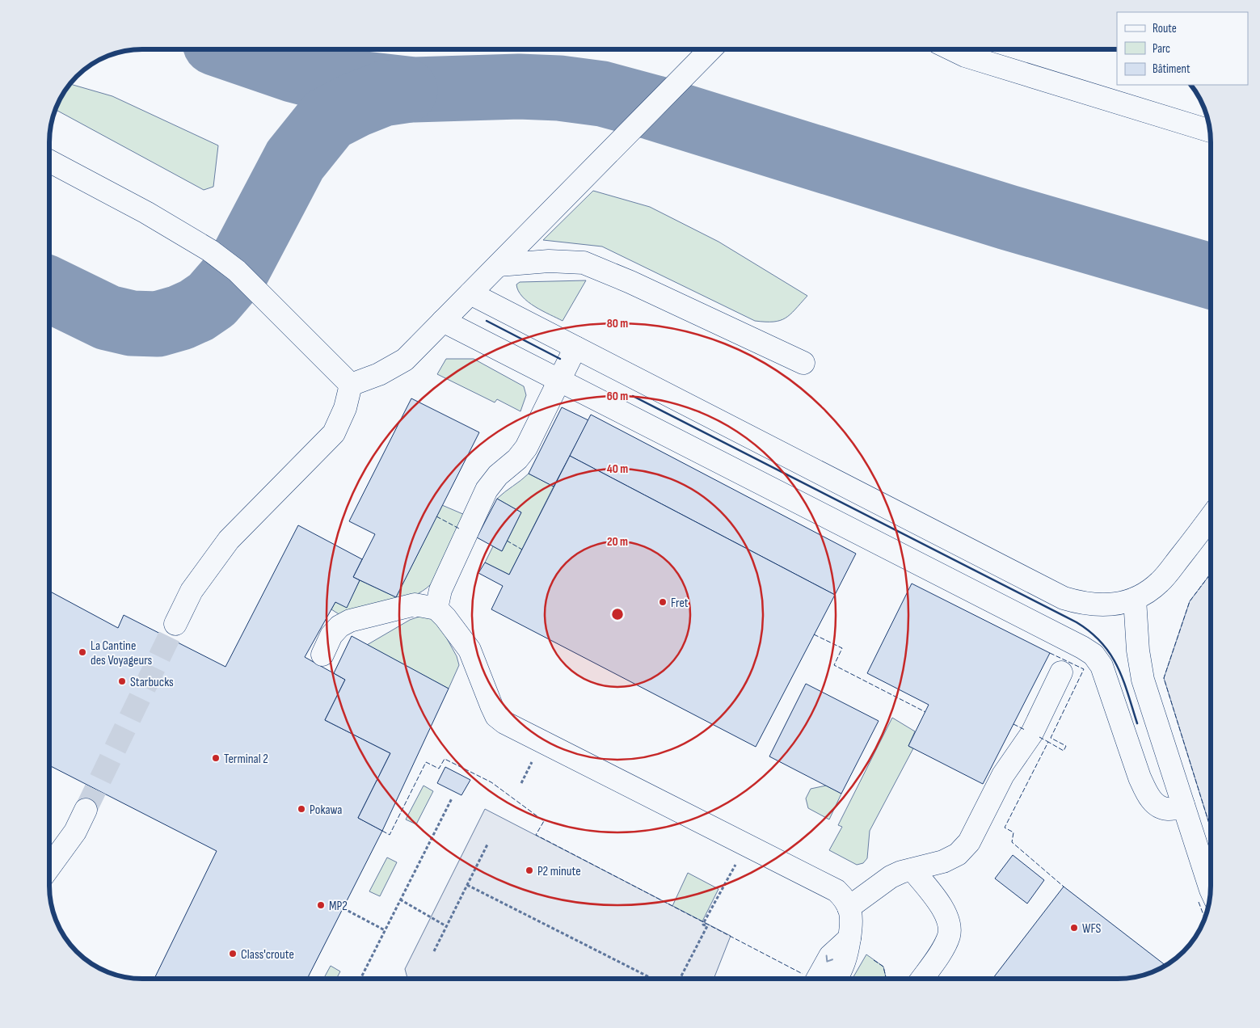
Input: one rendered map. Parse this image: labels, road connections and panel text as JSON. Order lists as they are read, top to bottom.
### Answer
{
  "places": [
    "Fret",
    "La Cantine des Voyageurs",
    "Starbucks",
    "Terminal 2",
    "Pokawa",
    "P2 minute",
    "MP2",
    "WFS",
    "Class'croute"
  ],
  "legend": ["Route", "Parc", "Bâtiment"],
  "rings": [
    "80 m",
    "60 m",
    "40 m",
    "20 m"
  ]
}
